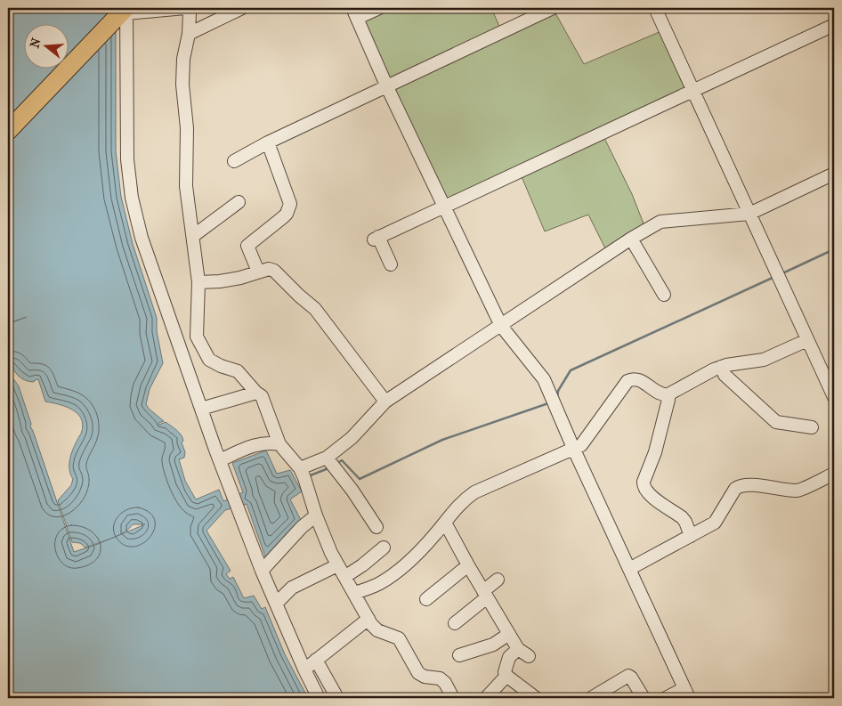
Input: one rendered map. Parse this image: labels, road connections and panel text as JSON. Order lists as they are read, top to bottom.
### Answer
{
  "north": "left"
}
